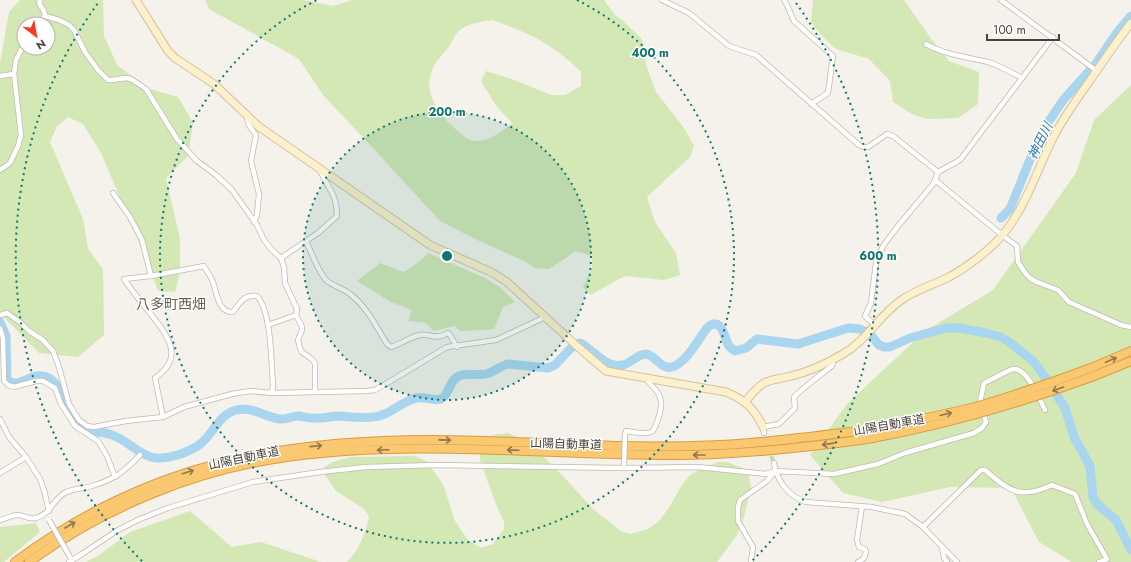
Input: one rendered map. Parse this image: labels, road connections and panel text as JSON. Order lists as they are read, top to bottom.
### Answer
{
  "streets": {
    "highway": ["山陽自動車道"]
  },
  "districts": ["八多町西畑"],
  "water": ["神田川"],
  "scale_bar": "100 m",
  "north": "bottom right",
  "rings": ["400 m", "200 m", "600 m"]
}
